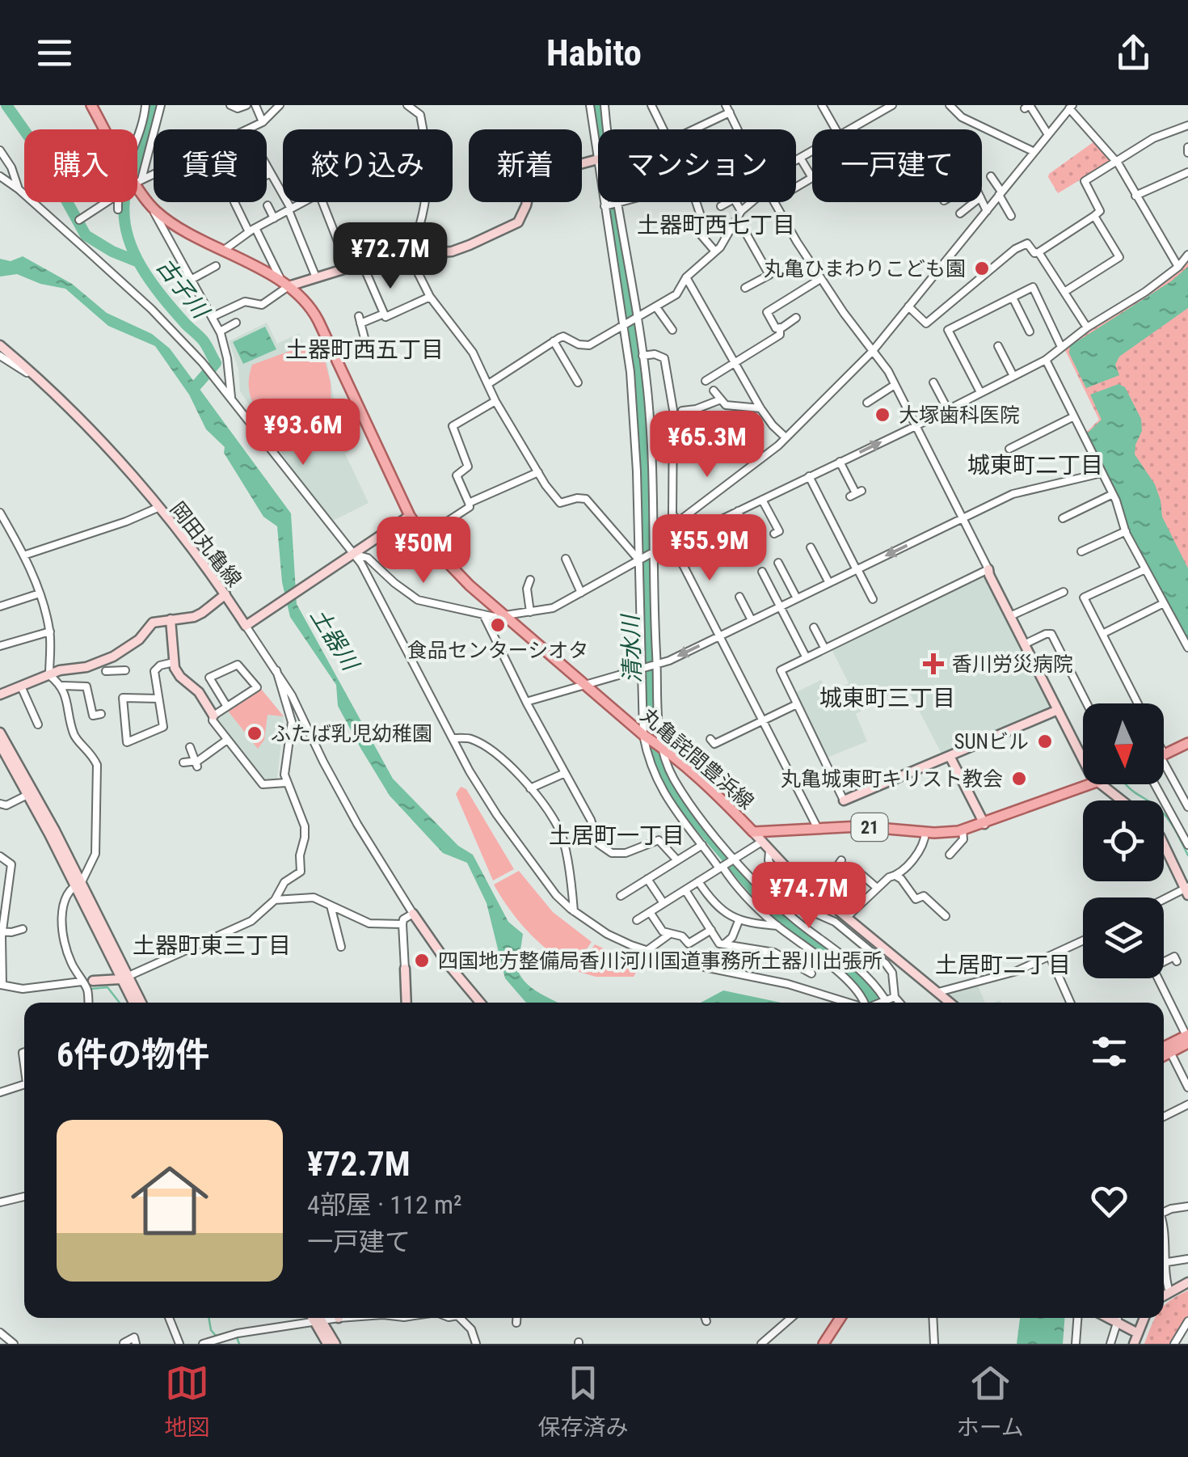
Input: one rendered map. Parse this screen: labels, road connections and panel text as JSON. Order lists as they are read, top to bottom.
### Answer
{
  "streets": {
    "main road": ["丸亀詫間豊浜線", "21"],
    "street": ["岡田丸亀線"]
  },
  "districts": [
    "土器町西七丁目",
    "土器町西五丁目",
    "城東町二丁目",
    "城東町三丁目",
    "土居町一丁目",
    "土器町東三丁目",
    "土居町二丁目"
  ],
  "water": ["古子川", "土器川", "清水川"],
  "places": {
    "other": [
      "丸亀ひまわりこども園",
      "大塚歯科医院",
      "食品センターシオタ",
      "ふたば乳児幼稚園",
      "SUNビル",
      "丸亀城東町キリスト教会",
      "四国地方整備局香川河川国道事務所土器川出張所"
    ],
    "health": ["香川労災病院"]
  },
  "north": "bottom",
  "page": {
    "header": "Habito",
    "chip": [
      "購入",
      "賃貸",
      "絞り込み",
      "新着",
      "マンション",
      "一戸建て"
    ],
    "price": [
      "¥72.7M",
      "¥93.6M",
      "¥65.3M",
      "¥55.9M",
      "¥50M",
      "¥74.7M"
    ],
    "heading": "6件の物件",
    "list": [
      {
        "name": "¥72.7M",
        "note": "4部屋 · 112 m² · 一戸建て"
      }
    ],
    "tabs": ["地図", "保存済み", "ホーム"]
  }
}
